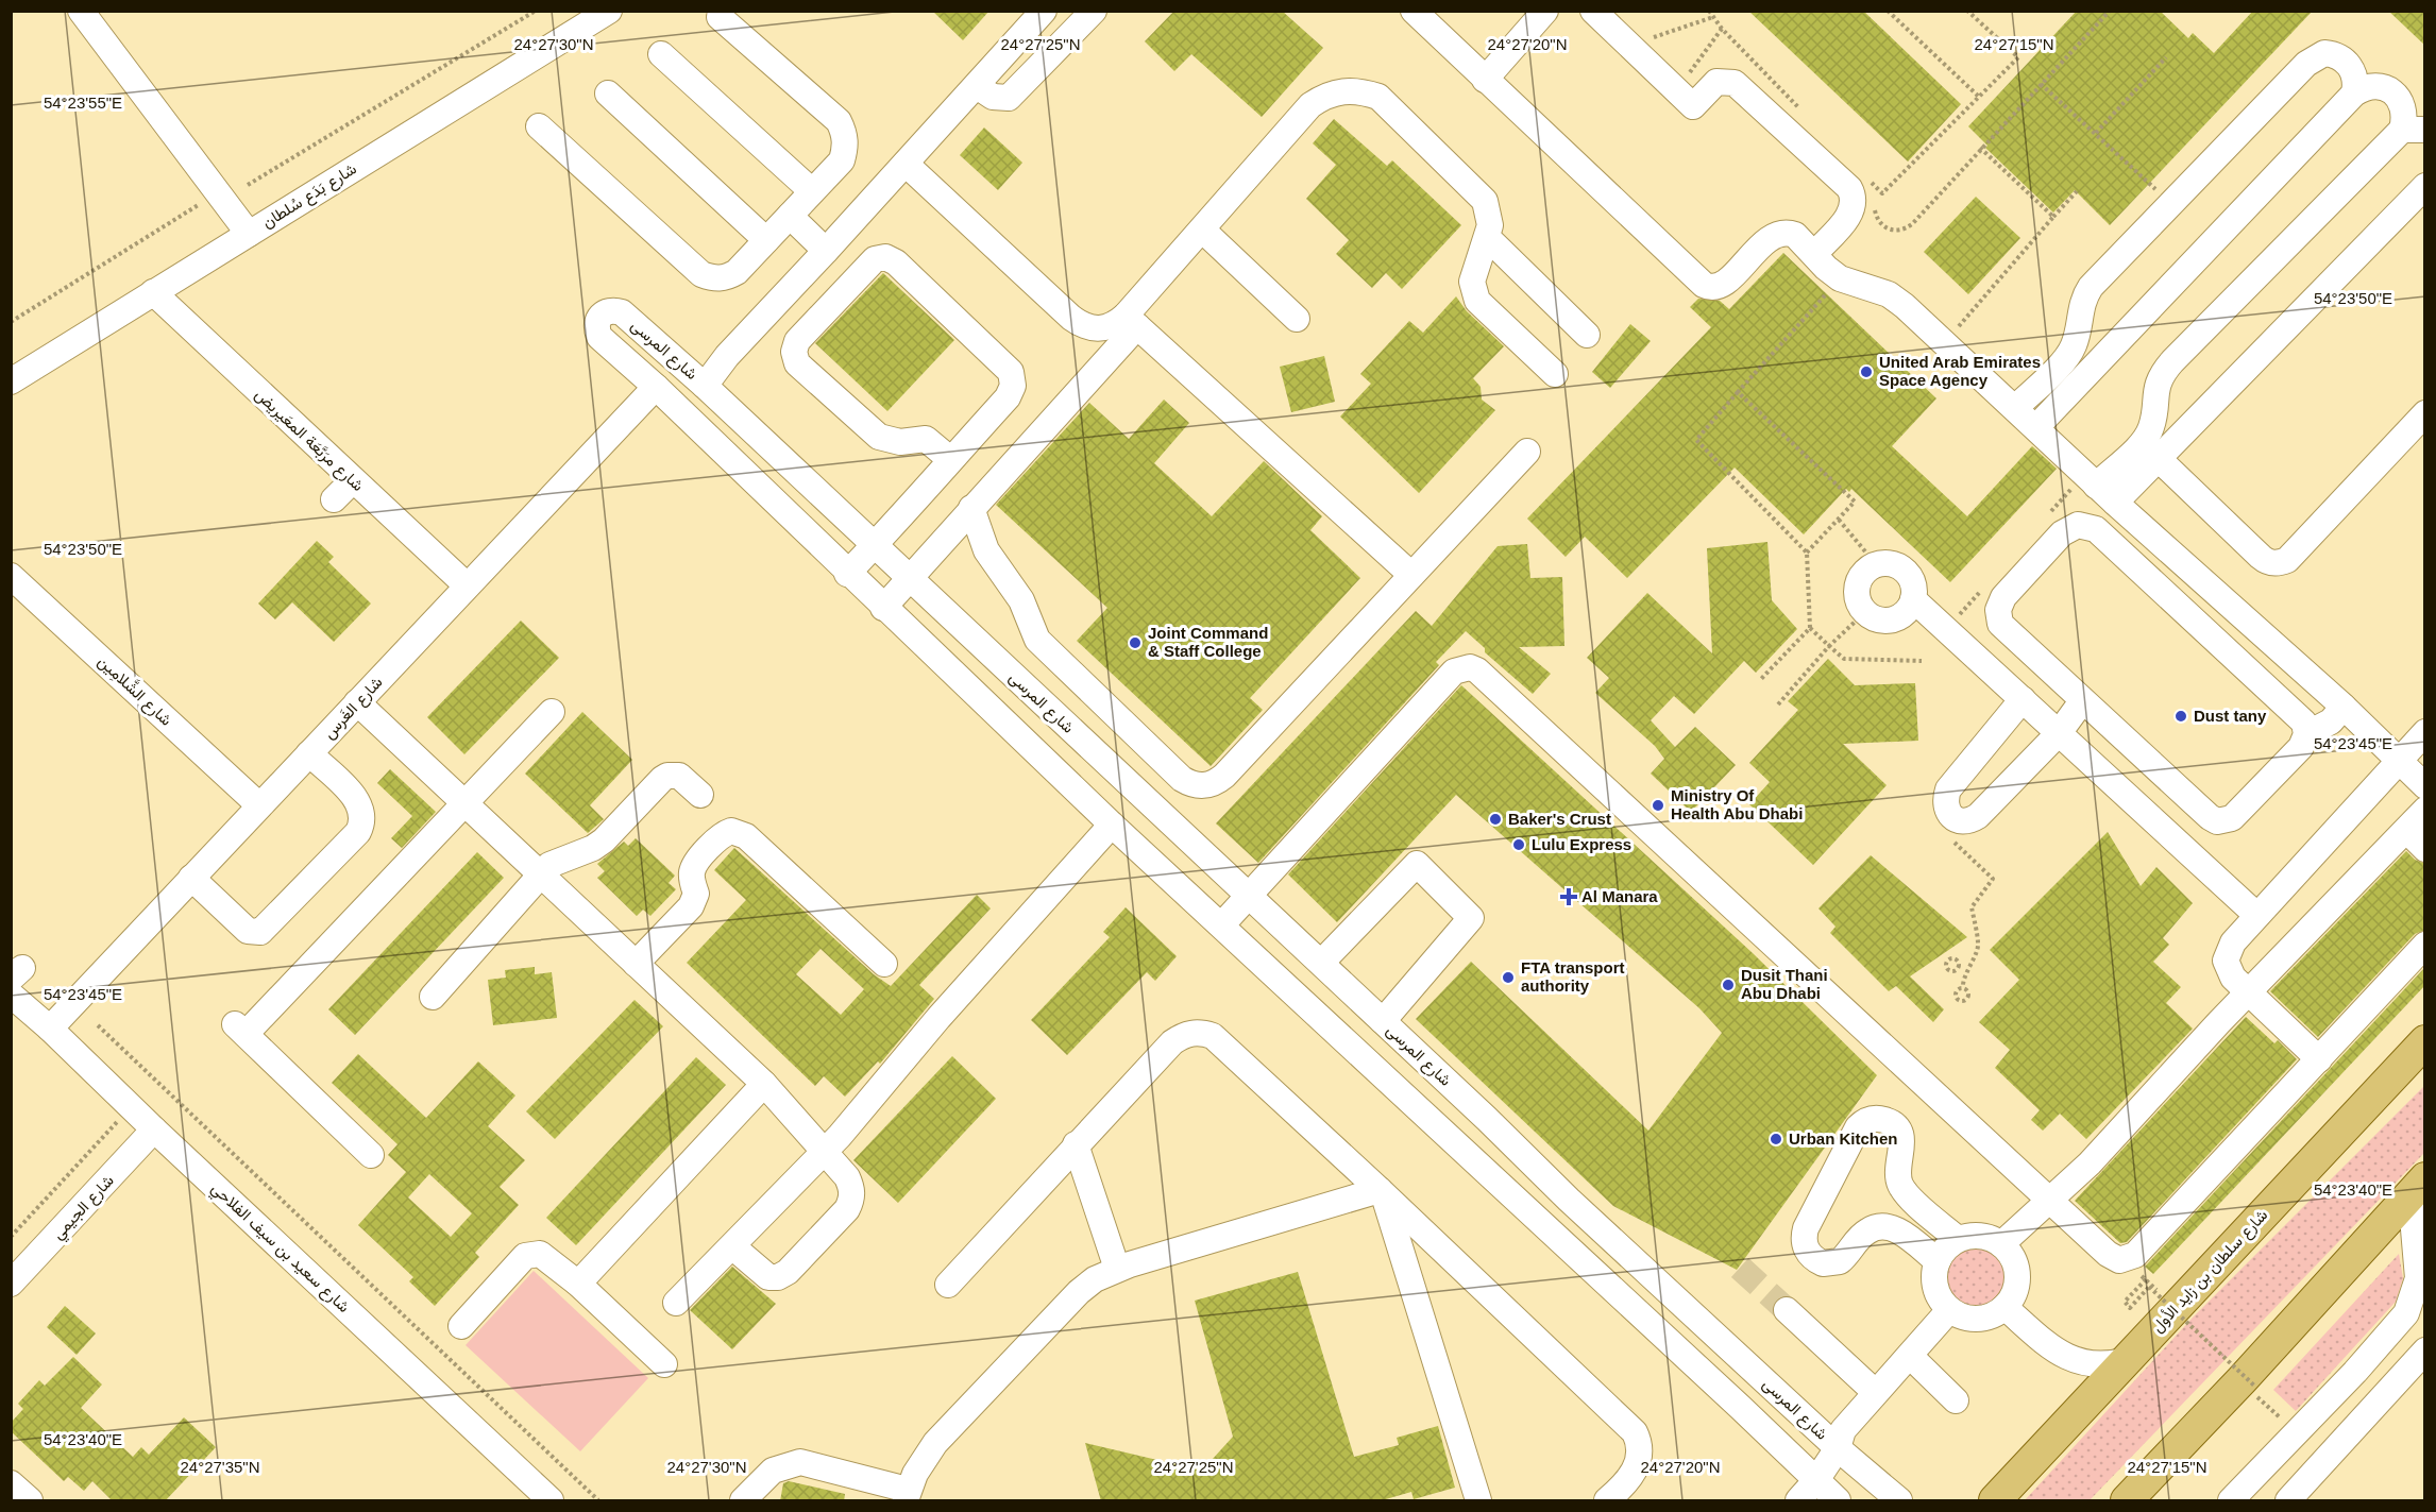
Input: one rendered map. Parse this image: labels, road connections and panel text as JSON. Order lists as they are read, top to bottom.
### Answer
{
  "streets": {
    "main road": ["شارع سلطان بن زايد الأول"],
    "street": [
      "شارع بَدَع سُلطان",
      "شارع المرسى",
      "شارع مرَبَّعَة المعَيريض",
      "شارع الشَّلامِين",
      "شارع الغَرس",
      "شارع الجيمي",
      "شارع سعيد بن سيف الفلاحي"
    ]
  },
  "crossings": [
    ["شارع بَدَع سُلطان", "شارع مرَبَّعَة المعَيريض"],
    ["شارع المرسى", "شارع الغَرس"],
    ["شارع مرَبَّعَة المعَيريض", "شارع الغَرس"],
    ["شارع الشَّلامِين", "شارع الغَرس"],
    ["شارع الغَرس", "شارع سعيد بن سيف الفلاحي"],
    ["شارع الجيمي", "شارع سعيد بن سيف الفلاحي"]
  ],
  "places": {
    "other": [
      "United Arab Emirates Space Agency",
      "Joint Command & Staff College",
      "Dust tany",
      "Ministry Of Health Abu Dhabi",
      "Baker's Crust",
      "Lulu Express",
      "FTA transport authority",
      "Dusit Thani Abu Dhabi",
      "Urban Kitchen"
    ],
    "health": ["Al Manara"]
  },
  "coordinates": [
    "24°27'30\"N",
    "24°27'25\"N",
    "24°27'20\"N",
    "24°27'15\"N",
    "54°23'55\"E",
    "54°23'50\"E",
    "54°23'45\"E",
    "54°23'40\"E",
    "24°27'35\"N"
  ]
}
